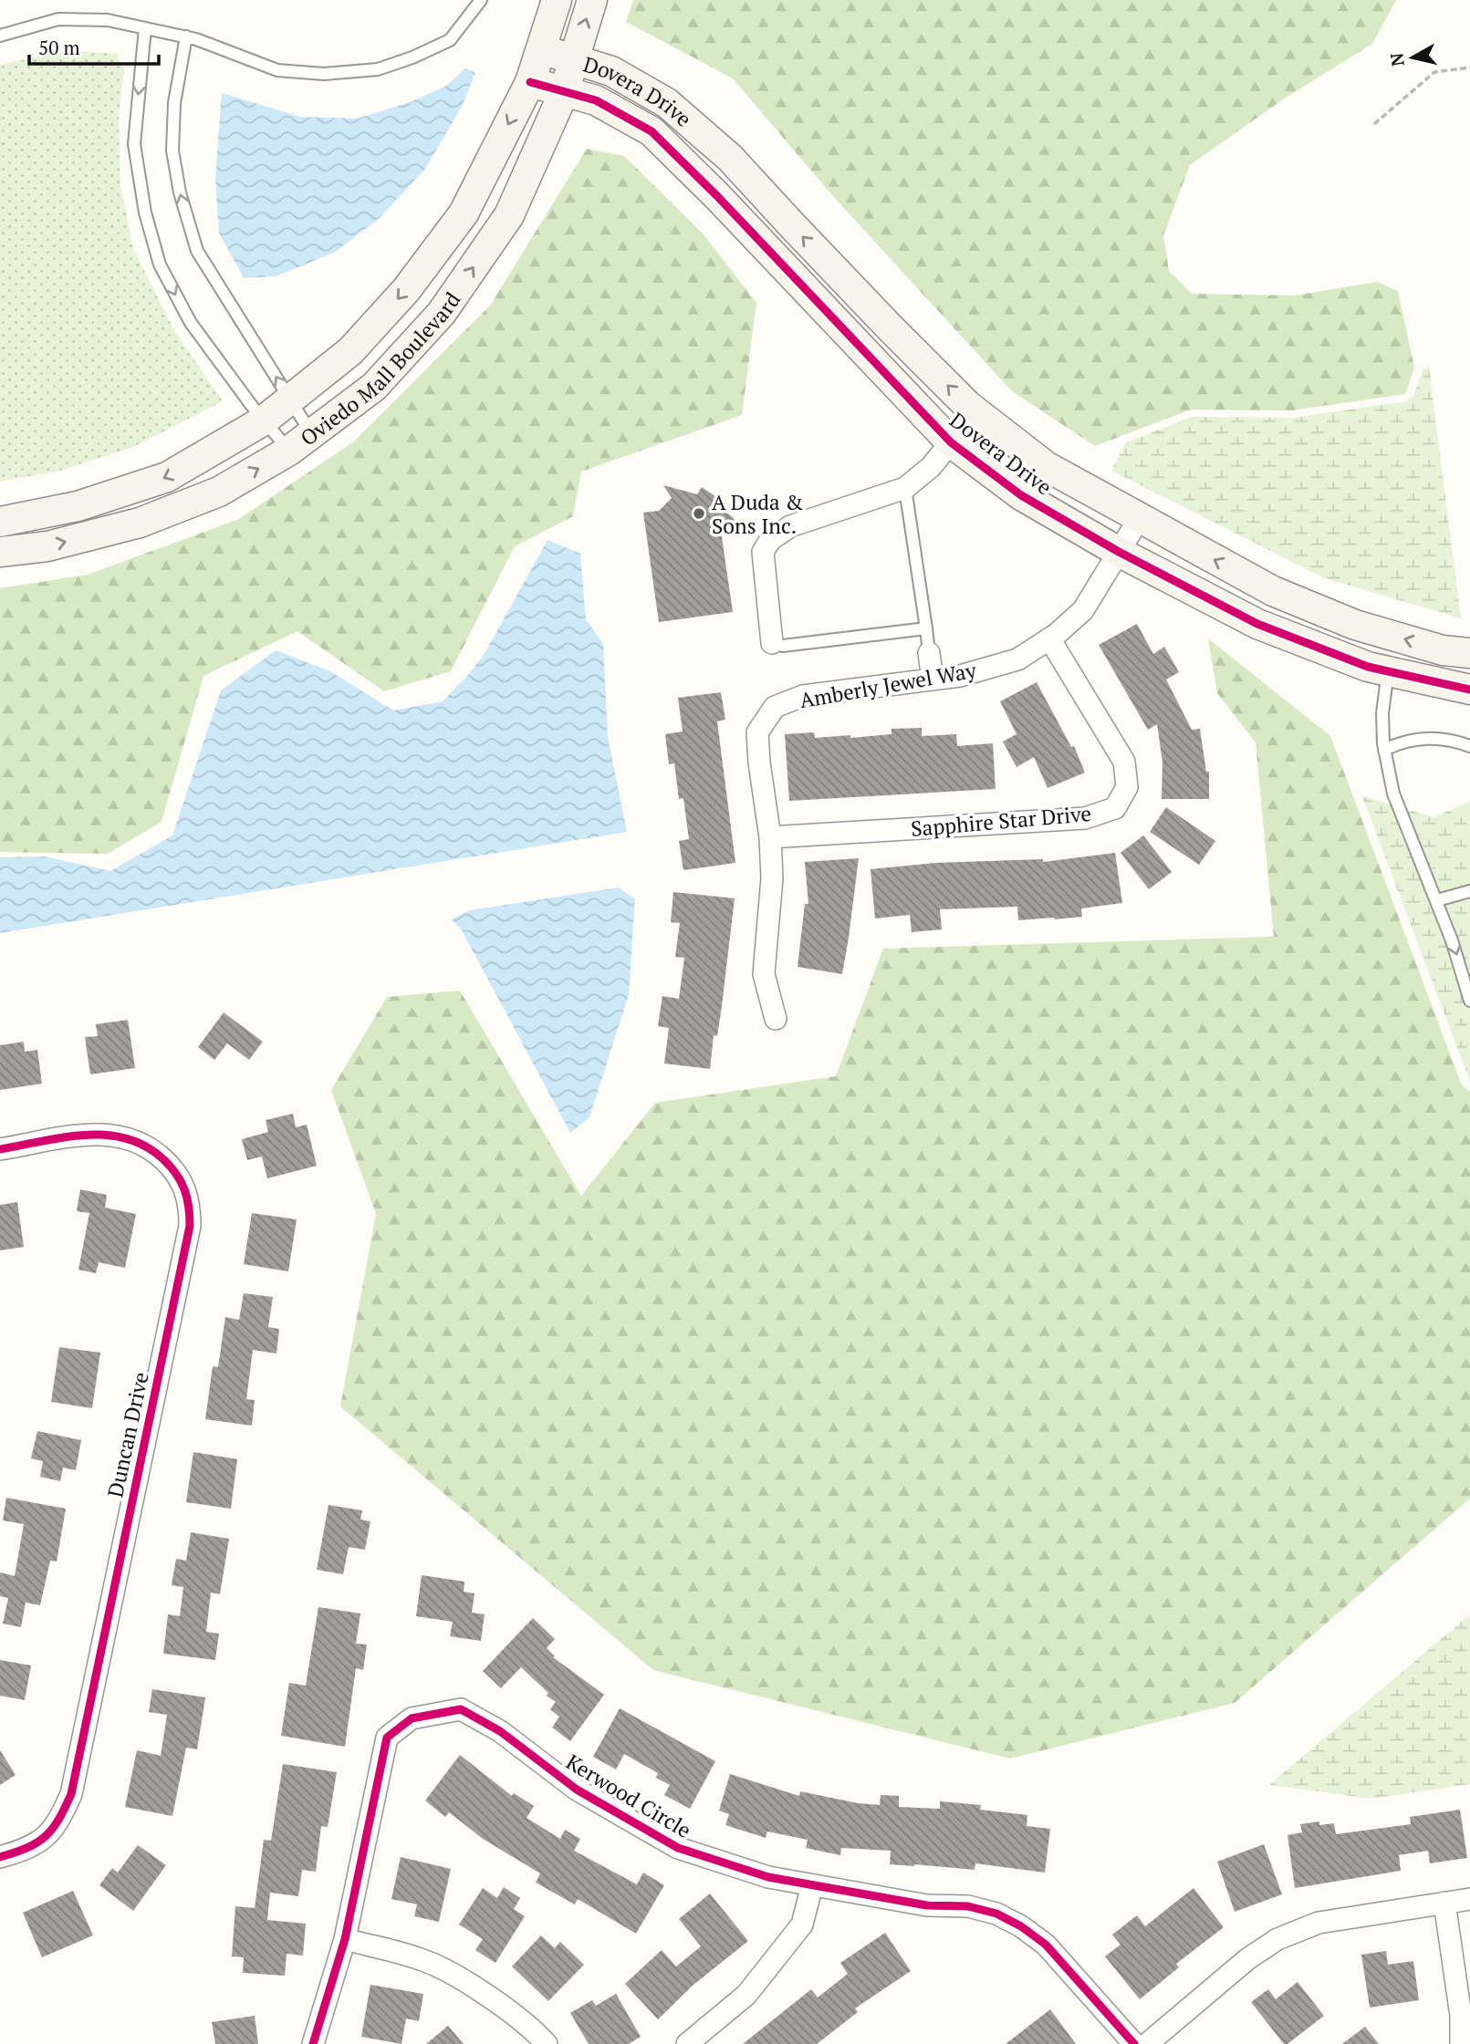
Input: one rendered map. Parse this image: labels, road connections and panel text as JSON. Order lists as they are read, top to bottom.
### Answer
{
  "streets": {
    "street": [
      "Dovera Drive",
      "Oviedo Mall Boulevard",
      "Amberly Jewel Way",
      "Sapphire Star Drive",
      "Duncan Drive",
      "Kerwood Circle"
    ]
  },
  "crossings": [
    ["Dovera Drive", "Oviedo Mall Boulevard"],
    ["Dovera Drive", "Amberly Jewel Way"],
    ["Amberly Jewel Way", "Sapphire Star Drive"]
  ],
  "places": ["A Duda & Sons Inc."],
  "scale_bar": "50 m",
  "north": "left"
}
